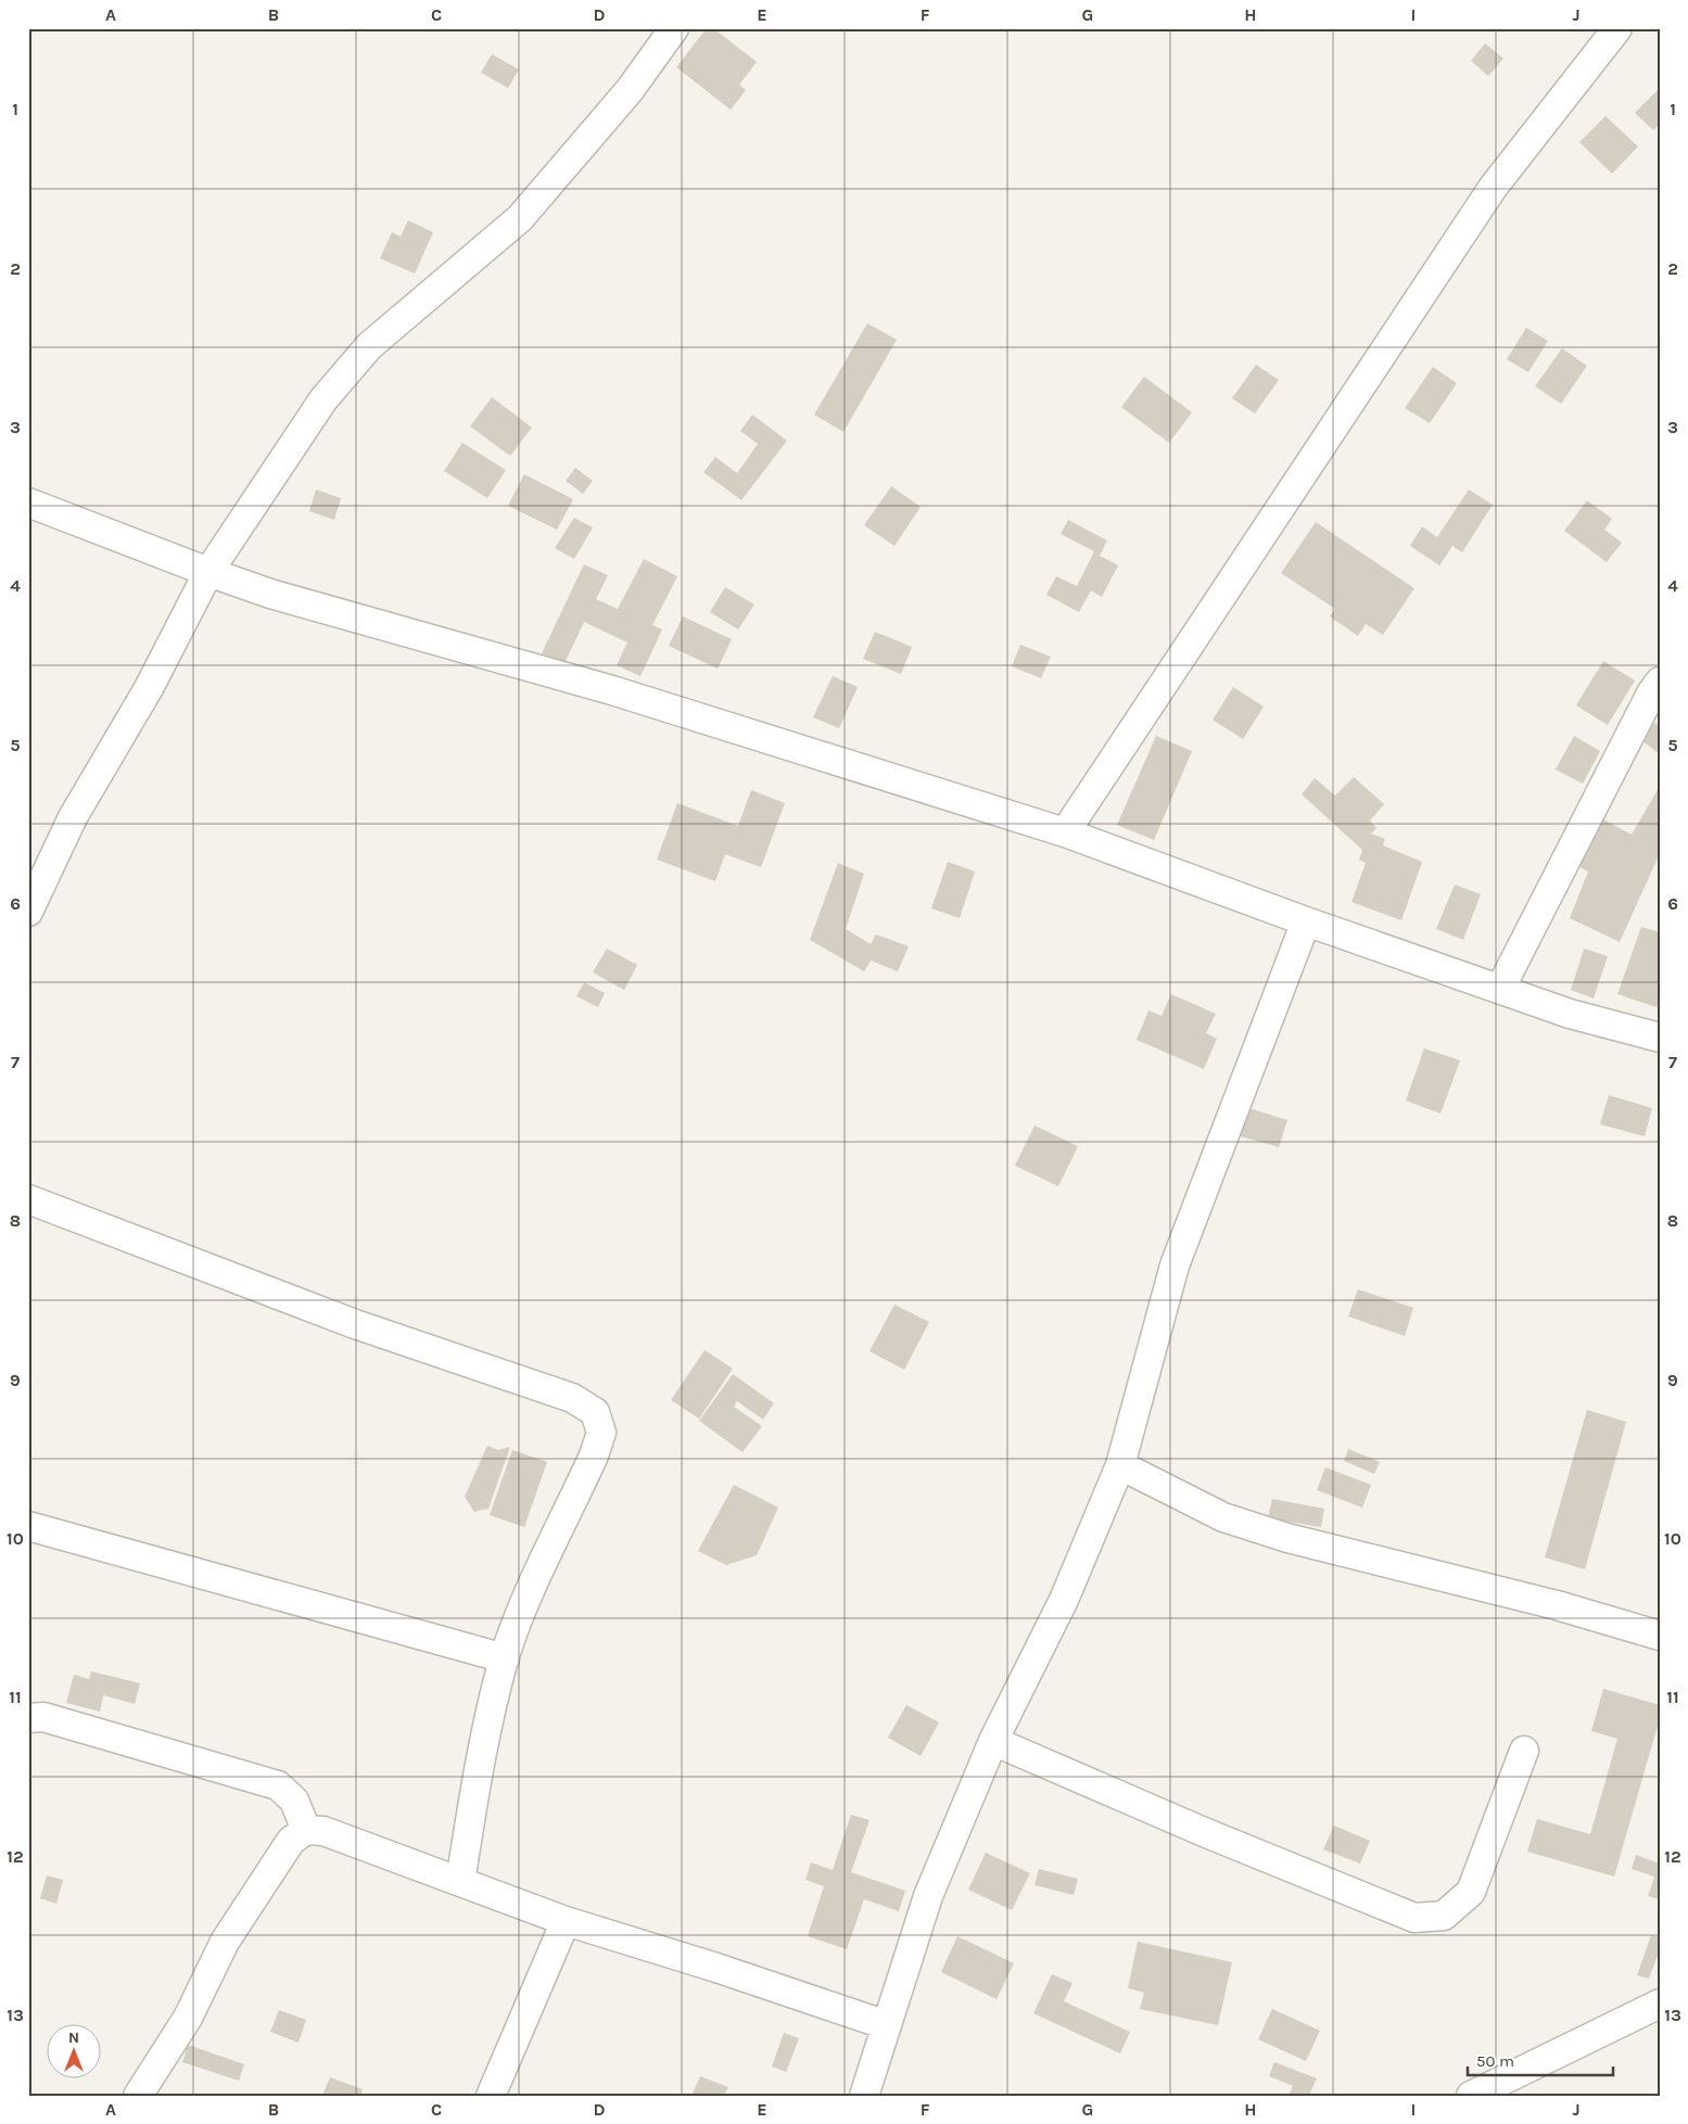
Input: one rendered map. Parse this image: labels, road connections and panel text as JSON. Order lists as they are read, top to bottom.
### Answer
{
  "scale_bar": "50 m",
  "north": "top",
  "grid": {
    "columns": [
      "A",
      "B",
      "C",
      "D",
      "E",
      "F",
      "G",
      "H",
      "I",
      "J"
    ],
    "rows": [
      "1",
      "2",
      "3",
      "4",
      "5",
      "6",
      "7",
      "8",
      "9",
      "10",
      "11",
      "12",
      "13"
    ]
  }
}
